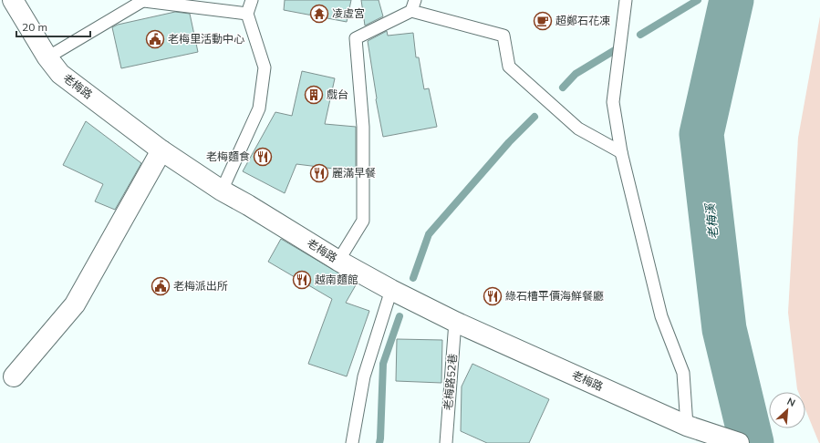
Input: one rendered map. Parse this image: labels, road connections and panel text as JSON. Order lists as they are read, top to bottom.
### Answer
{
  "streets": {
    "street": ["老梅路"],
    "lane": ["老梅路52巷"]
  },
  "crossings": [
    ["老梅路", "老梅路52巷"]
  ],
  "water": ["老梅溪"],
  "places": {
    "temple": ["凌虛宮"],
    "cafe": ["超鄭石花凍"],
    "public building": ["老梅里活動中心", "老梅派出所"],
    "building": ["戲台"],
    "restaurant": [
      "老梅麵食",
      "麗滿早餐",
      "越南麵館",
      "綠石槽平價海鮮餐廳"
    ]
  },
  "scale_bar": "20 m",
  "north": "top right"
}
